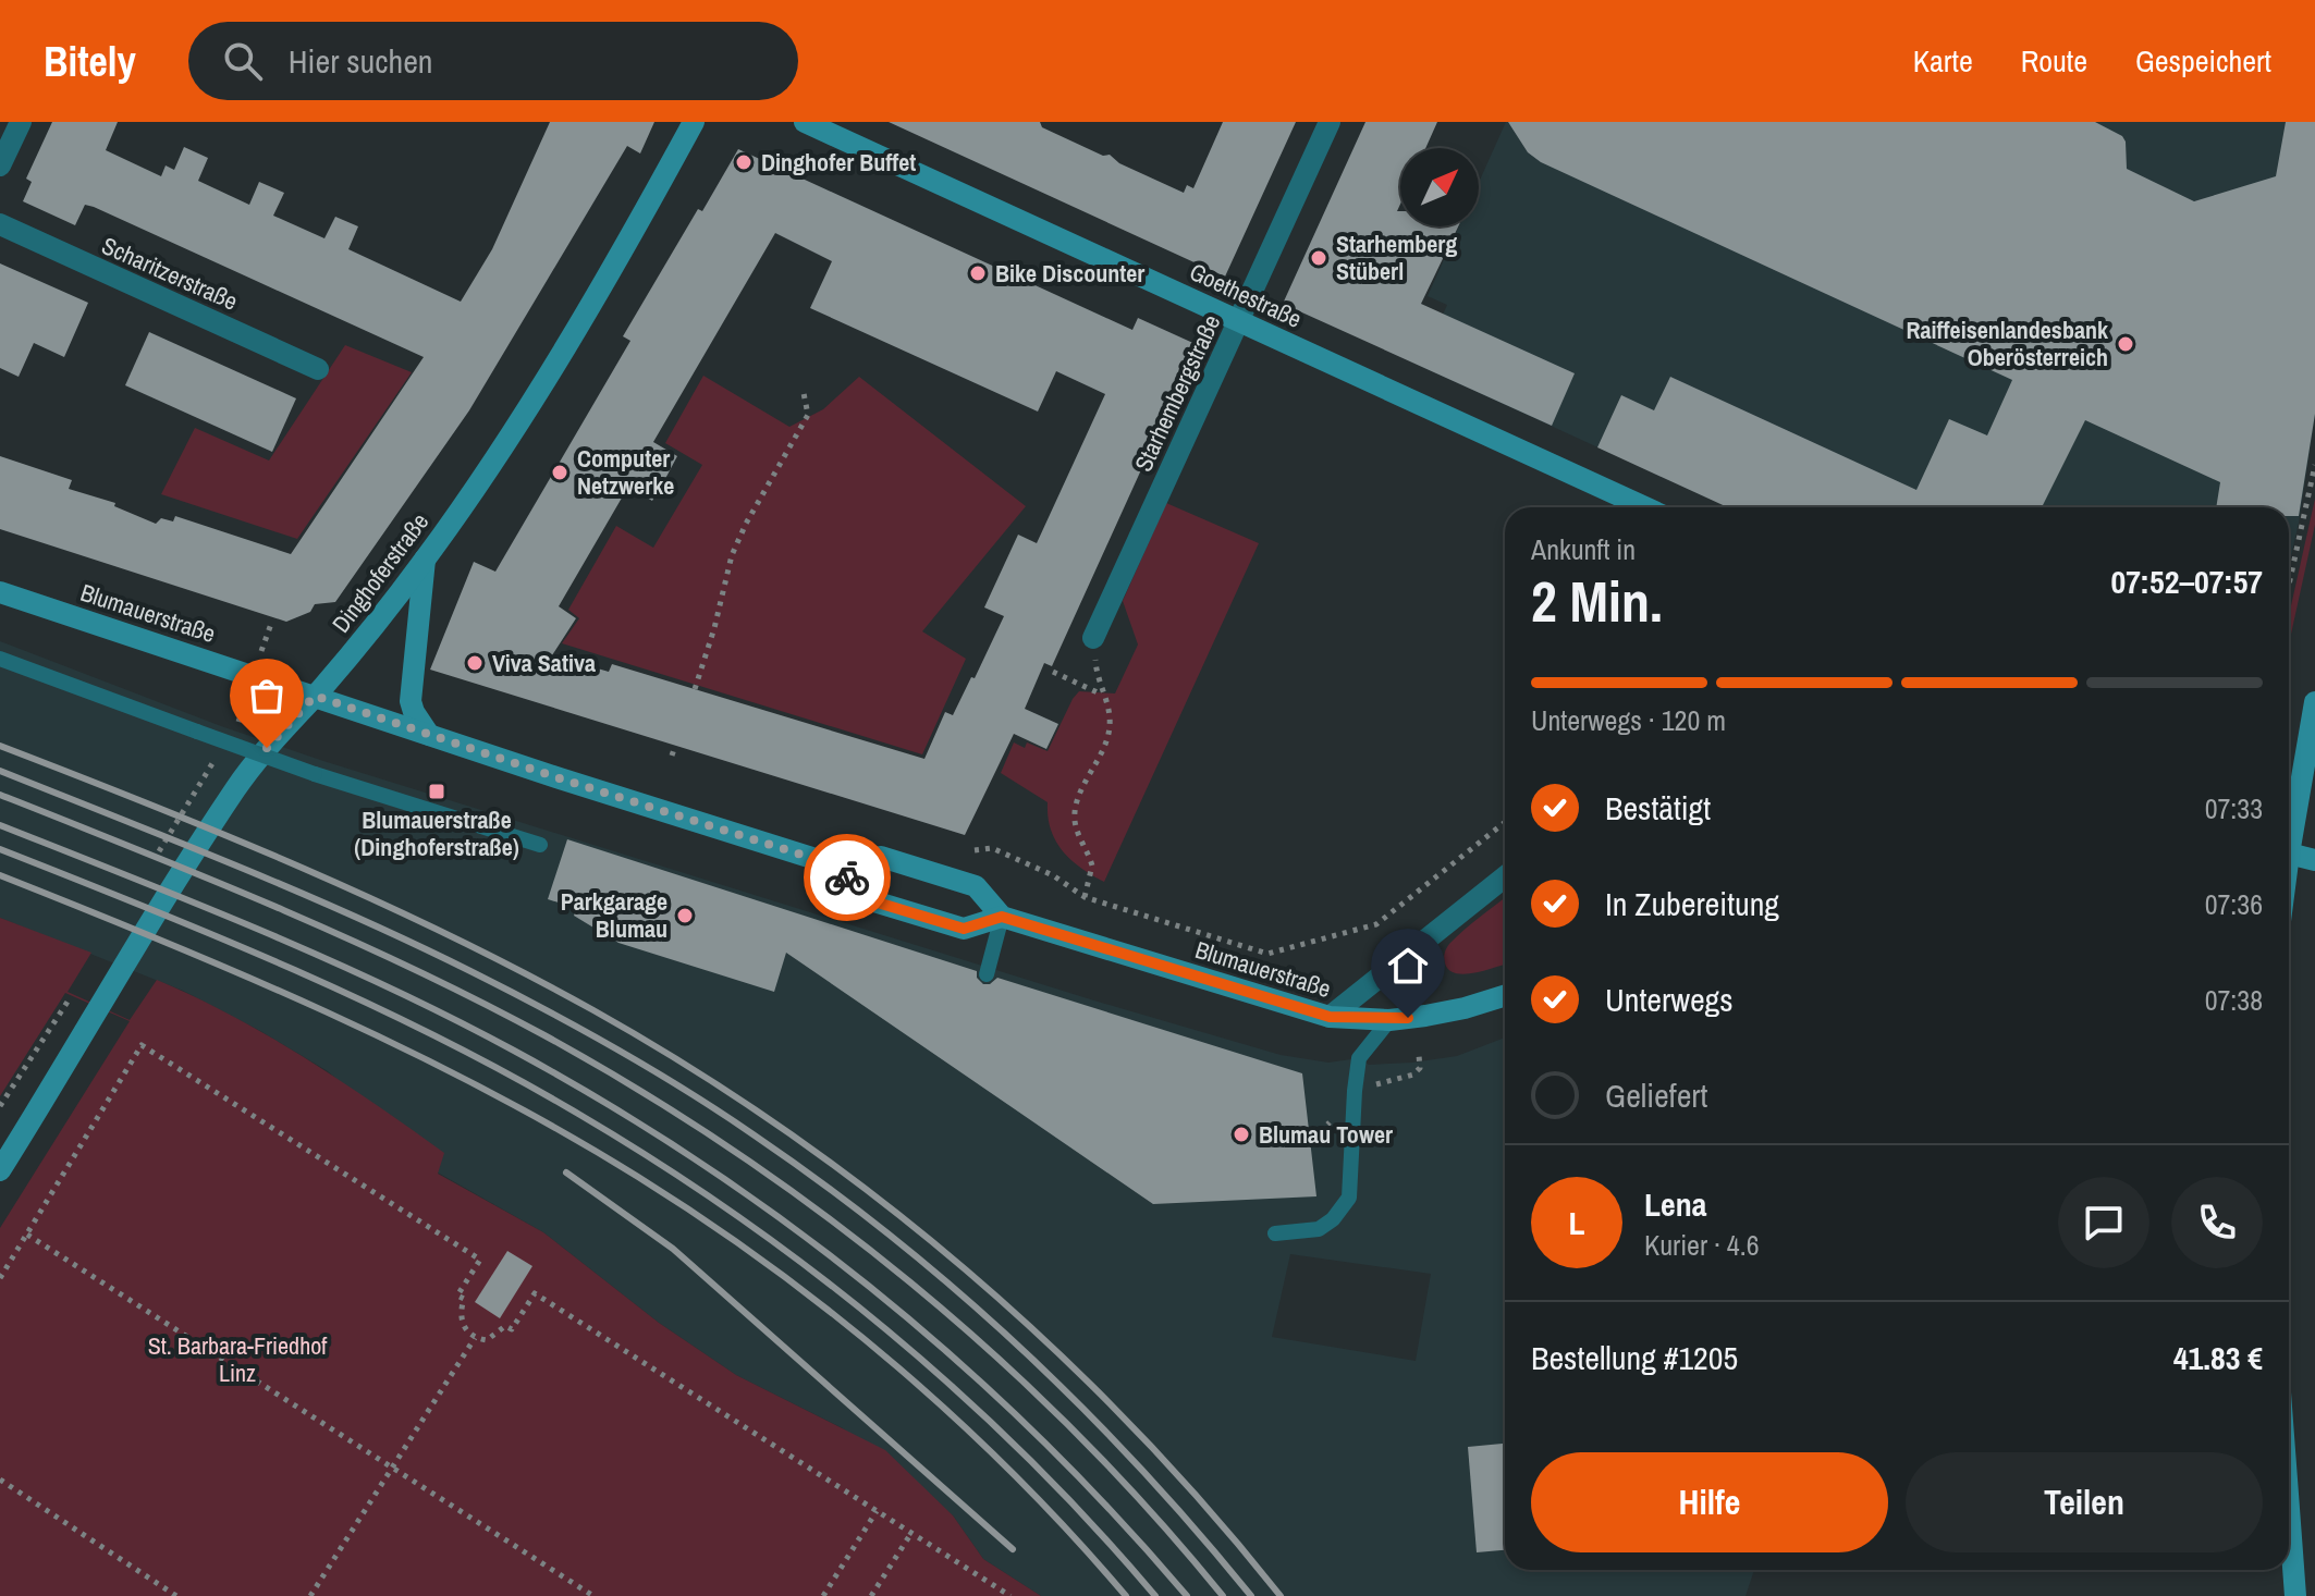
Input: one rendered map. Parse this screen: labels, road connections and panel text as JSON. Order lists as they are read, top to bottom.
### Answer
{
  "streets": {
    "main road": ["Goethestraße", "Dinghoferstraße", "Blumauerstraße"],
    "street": ["Scharitzerstraße", "Starhembergstraße"]
  },
  "crossings": [
    ["Goethestraße", "Starhembergstraße"],
    ["Dinghoferstraße", "Blumauerstraße"]
  ],
  "parks": ["St. Barbara-Friedhof Linz"],
  "places": {
    "other": [
      "Dinghofer Buffet",
      "Starhemberg Stüberl",
      "Bike Discounter",
      "Raiffeisenlandesbank Oberösterreich",
      "Computer Netzwerke",
      "Viva Sativa",
      "Parkgarage Blumau",
      "Blumau Tower"
    ],
    "transit": ["Blumauerstraße (Dinghoferstraße)"]
  },
  "north": "top right",
  "page": {
    "header": "Bitely",
    "search": "Hier suchen",
    "nav": ["Karte", "Route", "Gespeichert"],
    "heading": ["2 Min.", "Ankunft in", "07:52–07:57"],
    "panel": [
      "Lena",
      "Kurier · 4.6",
      "Bestellung #1205",
      "41.83 €"
    ],
    "bar": "Unterwegs · 120 m",
    "list": [
      ["Bestätigt", "07:33"],
      ["In Zubereitung", "07:36"],
      ["Unterwegs", "07:38"],
      "Geliefert"
    ],
    "round": "L",
    "buttons": ["Hilfe", "Teilen"]
  }
}
